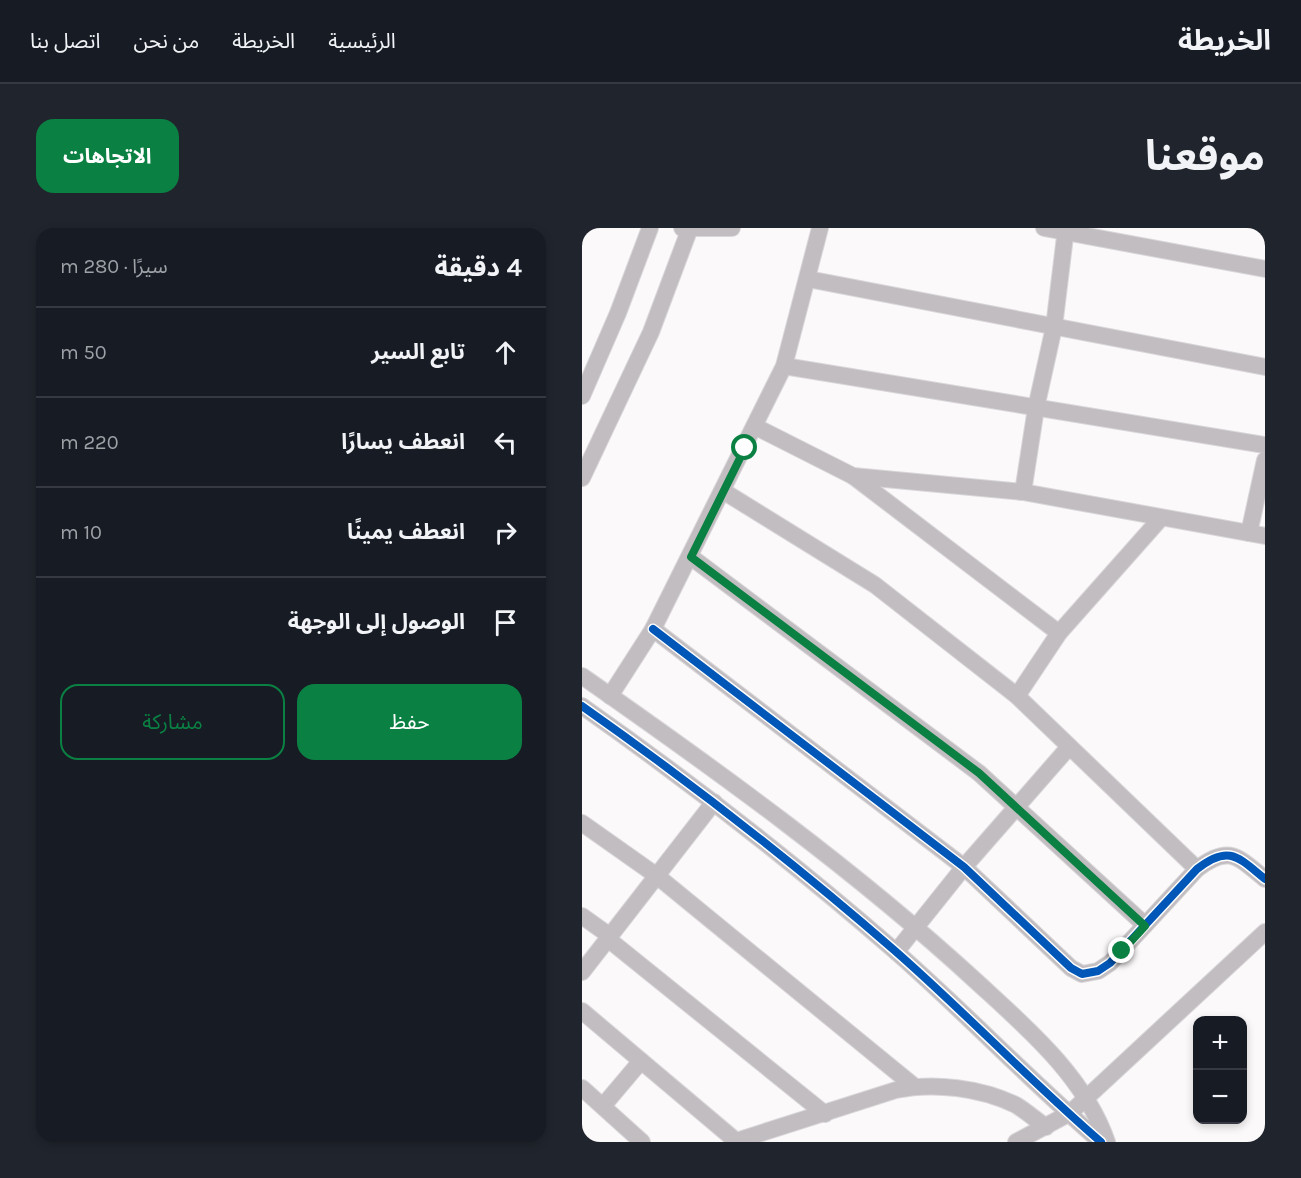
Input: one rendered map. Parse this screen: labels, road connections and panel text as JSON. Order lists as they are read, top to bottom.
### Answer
{
  "page": {
    "header": "الخريطة",
    "nav": [
      "الرئيسية",
      "الخريطة",
      "من نحن",
      "اتصل بنا"
    ],
    "title": "موقعنا",
    "buttons": [
      "الاتجاهات",
      ["حفظ", "مشاركة"]
    ],
    "heading": ["4 دقيقة", "سيرًا · 280 m"],
    "list": [
      ["تابع السير", "50 m"],
      ["انعطف يسارًا", "220 m"],
      ["انعطف يمينًا", "10 m"],
      "الوصول إلى الوجهة"
    ],
    "map_buttons": ["+", "−"]
  }
}
